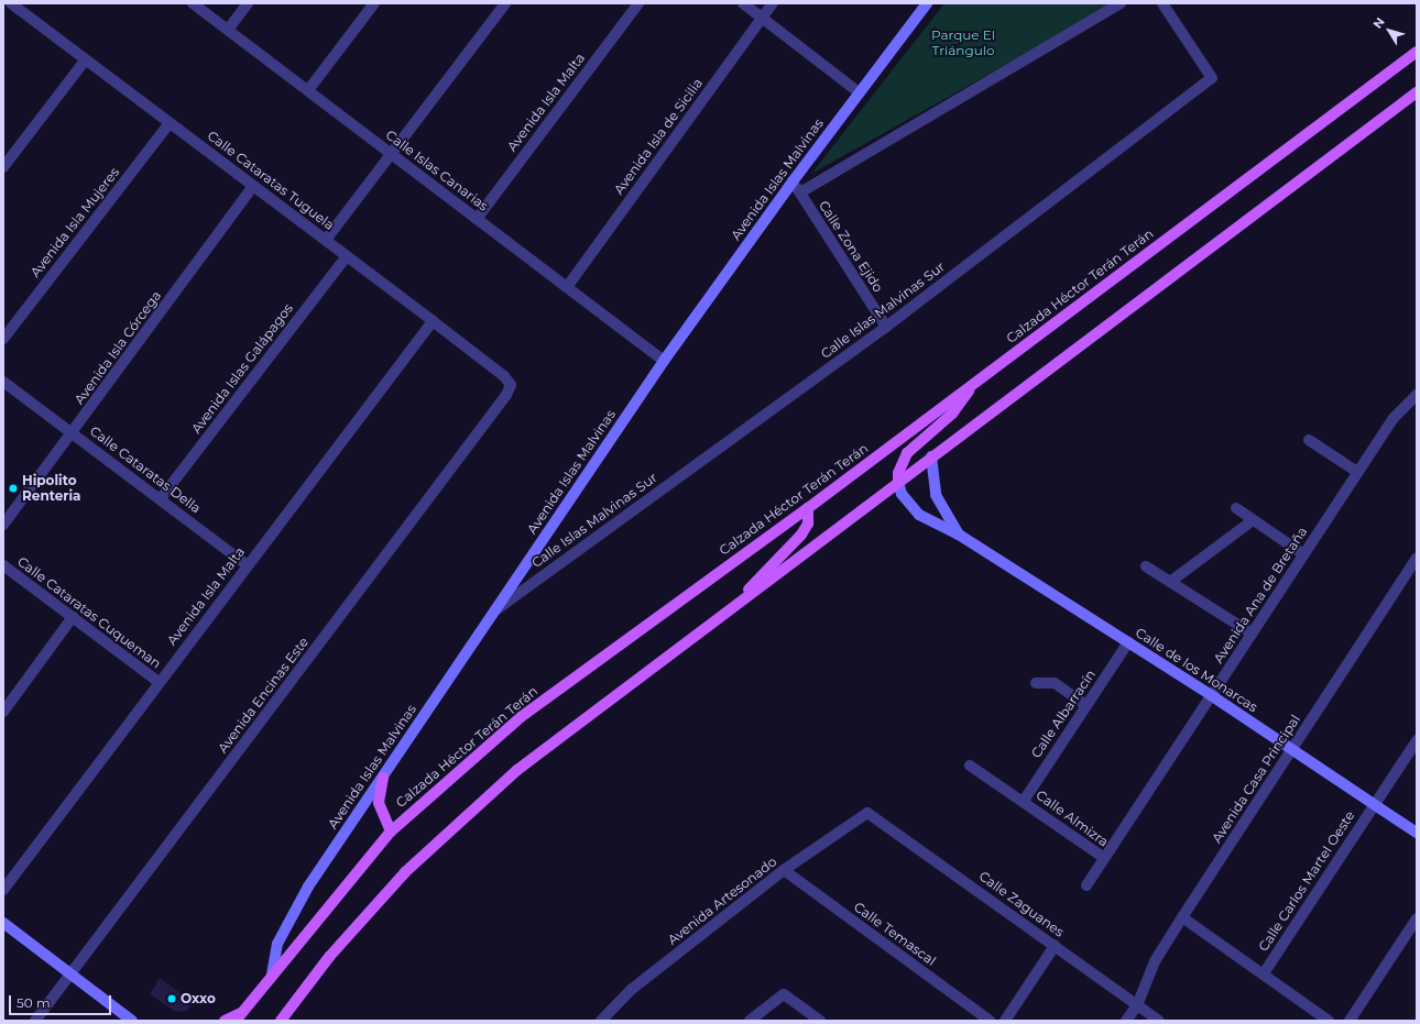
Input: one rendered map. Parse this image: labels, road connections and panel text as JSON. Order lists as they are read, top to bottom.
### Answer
{
  "streets": {
    "main road": ["Calzada Héctor Terán Terán"],
    "street": [
      "Avenida Isla Malta",
      "Avenida Isla de Sicilia",
      "Calle Islas Canarias",
      "Avenida Islas Malvinas",
      "Calle Cataratas Tuguela",
      "Avenida Isla Mujeres",
      "Calle Zona Ejido",
      "Calle Islas Malvinas Sur",
      "Avenida Isla Córcega",
      "Avenida Islas Galápagos",
      "Calle Cataratas Della",
      "Avenida Ana de Bretaña",
      "Calle Cataratas Cuqueman",
      "Calle de los Monarcas",
      "Avenida Encinas Este",
      "Calle Albarracín",
      "Avenida Casa Principal",
      "Calle Almizra",
      "Calle Carlos Martel Oeste",
      "Avenida Artesonado",
      "Calle Zaguanes",
      "Calle Temascal"
    ]
  },
  "crossings": [
    ["Avenida Isla Malta", "Calle Islas Canarias"],
    ["Avenida Isla Malta", "Calle Cataratas Tuguela"],
    ["Avenida Isla Malta", "Calle Cataratas Della"],
    ["Avenida Isla Malta", "Calle Cataratas Cuqueman"],
    ["Avenida Isla de Sicilia", "Calle Islas Canarias"],
    ["Calle Islas Canarias", "Avenida Islas Malvinas"],
    ["Avenida Islas Malvinas", "Calle Zona Ejido"],
    ["Avenida Islas Malvinas", "Calzada Héctor Terán Terán"],
    ["Avenida Islas Malvinas", "Calle Islas Malvinas Sur"],
    ["Calle Cataratas Tuguela", "Avenida Isla Mujeres"],
    ["Calle Cataratas Tuguela", "Avenida Isla Córcega"],
    ["Calle Cataratas Tuguela", "Avenida Islas Galápagos"],
    ["Calle Cataratas Tuguela", "Avenida Encinas Este"],
    ["Calle Zona Ejido", "Calle Islas Malvinas Sur"],
    ["Avenida Isla Córcega", "Calle Cataratas Della"],
    ["Avenida Islas Galápagos", "Calle Cataratas Della"],
    ["Avenida Ana de Bretaña", "Calle de los Monarcas"],
    ["Avenida Ana de Bretaña", "Calle Almizra"],
    ["Calle de los Monarcas", "Calle Albarracín"],
    ["Calle de los Monarcas", "Avenida Casa Principal"],
    ["Calle de los Monarcas", "Calle Carlos Martel Oeste"],
    ["Calle Albarracín", "Calle Almizra"],
    ["Avenida Casa Principal", "Calle Zaguanes"],
    ["Avenida Artesonado", "Calle Zaguanes"],
    ["Avenida Artesonado", "Calle Temascal"]
  ],
  "parks": ["Parque El Triángulo"],
  "places": ["Hipolito Renteria", "Oxxo"],
  "scale_bar": "50 m",
  "north": "top left"
}
